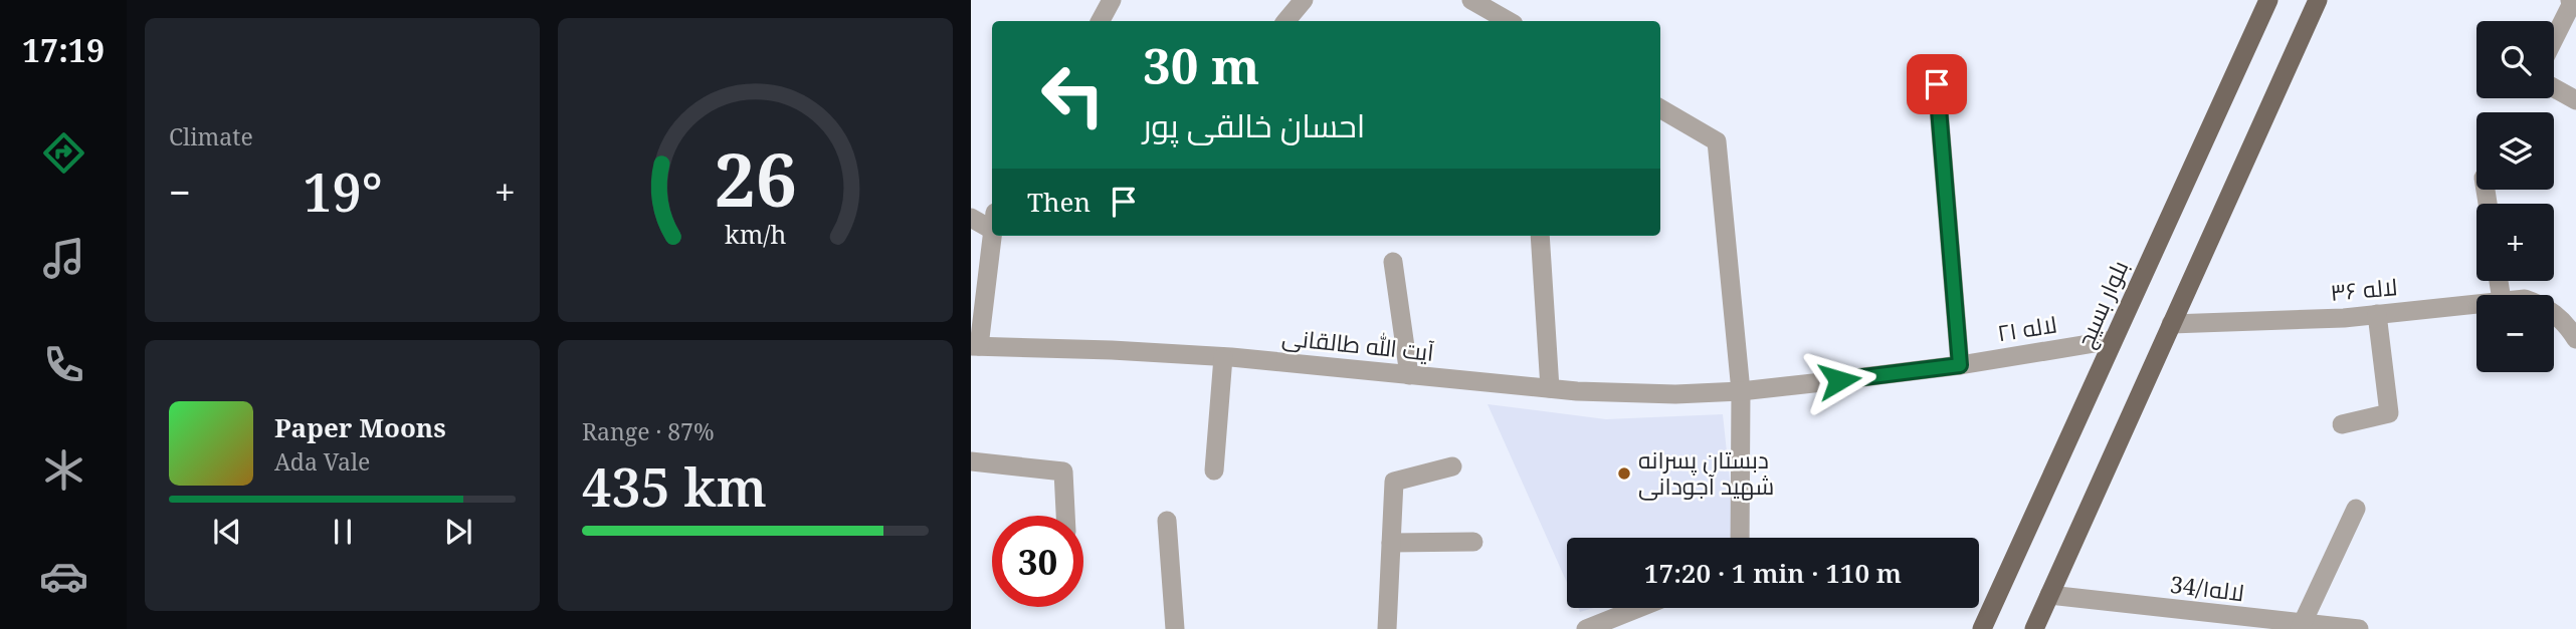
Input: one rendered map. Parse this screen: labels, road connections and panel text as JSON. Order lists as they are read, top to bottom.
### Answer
{
  "streets": {
    "main road": ["بلوار بسیج"],
    "street": [
      "لاله ۳۶",
      "لاله ۲۱",
      "آیت الله طالقانی",
      "لاله34/۱"
    ]
  },
  "crossings": [
    ["بلوار بسیج", "لاله ۲۱"],
    ["لاله ۲۱", "آیت الله طالقانی"]
  ],
  "places": ["دبستان پسرانه شهید آجودانی"],
  "page": {
    "tabs": "17:19",
    "tile": [
      "Climate",
      ["Range · 87%", "435 km"]
    ],
    "map_buttons": ["+", "−"],
    "turn": ["30 m", "احسان خالقی پور"],
    "heat": ["−", "19°", "+"],
    "then": "Then",
    "song": ["Paper Moons", "Ada Vale"],
    "limit": "30",
    "trip": "17:20 · 1 min · 110 m",
    "gauge": ["26", "km/h"]
  }
}
